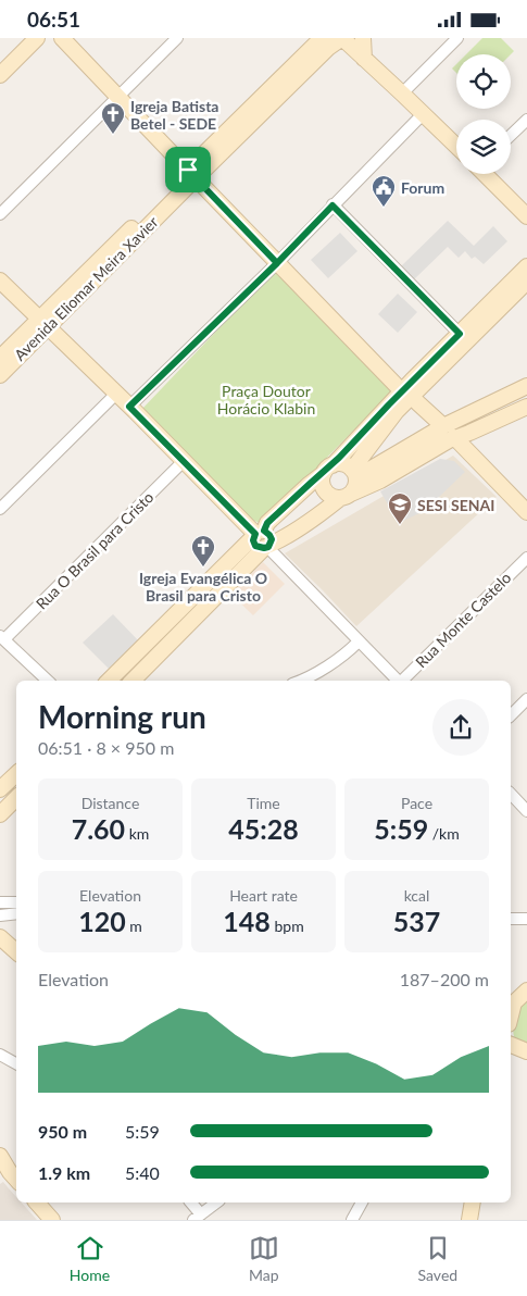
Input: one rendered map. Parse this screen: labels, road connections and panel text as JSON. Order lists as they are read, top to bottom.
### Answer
{
  "streets": {
    "main road": ["Avenida Eliomar Meira Xavier"],
    "street": ["Rua O Brasil para Cristo", "Rua Monte Castelo"]
  },
  "parks": ["Praça Doutor Horácio Klabin"],
  "places": {
    "church": ["Igreja Batista Betel - SEDE", "Igreja Evangélica O Brasil para Cristo"],
    "public building": ["Forum"],
    "school or university": ["SESI SENAI"]
  },
  "page": {
    "status": "06:51",
    "heading": ["Morning run", "06:51 · 8 × 950 m"],
    "stats": [
      ["Distance", "7.60 km"],
      ["Time", "45:28"],
      ["Pace", "5:59 /km"],
      ["Elevation", "120 m"],
      ["Heart rate", "148 bpm"],
      ["kcal", "537"]
    ],
    "chart": ["Elevation", "187–200 m"],
    "list": [
      {
        "name": "950 m",
        "note": "5:59"
      },
      {
        "name": "1.9 km",
        "note": "5:40"
      }
    ],
    "tabs": ["Home", "Map", "Saved"]
  }
}
